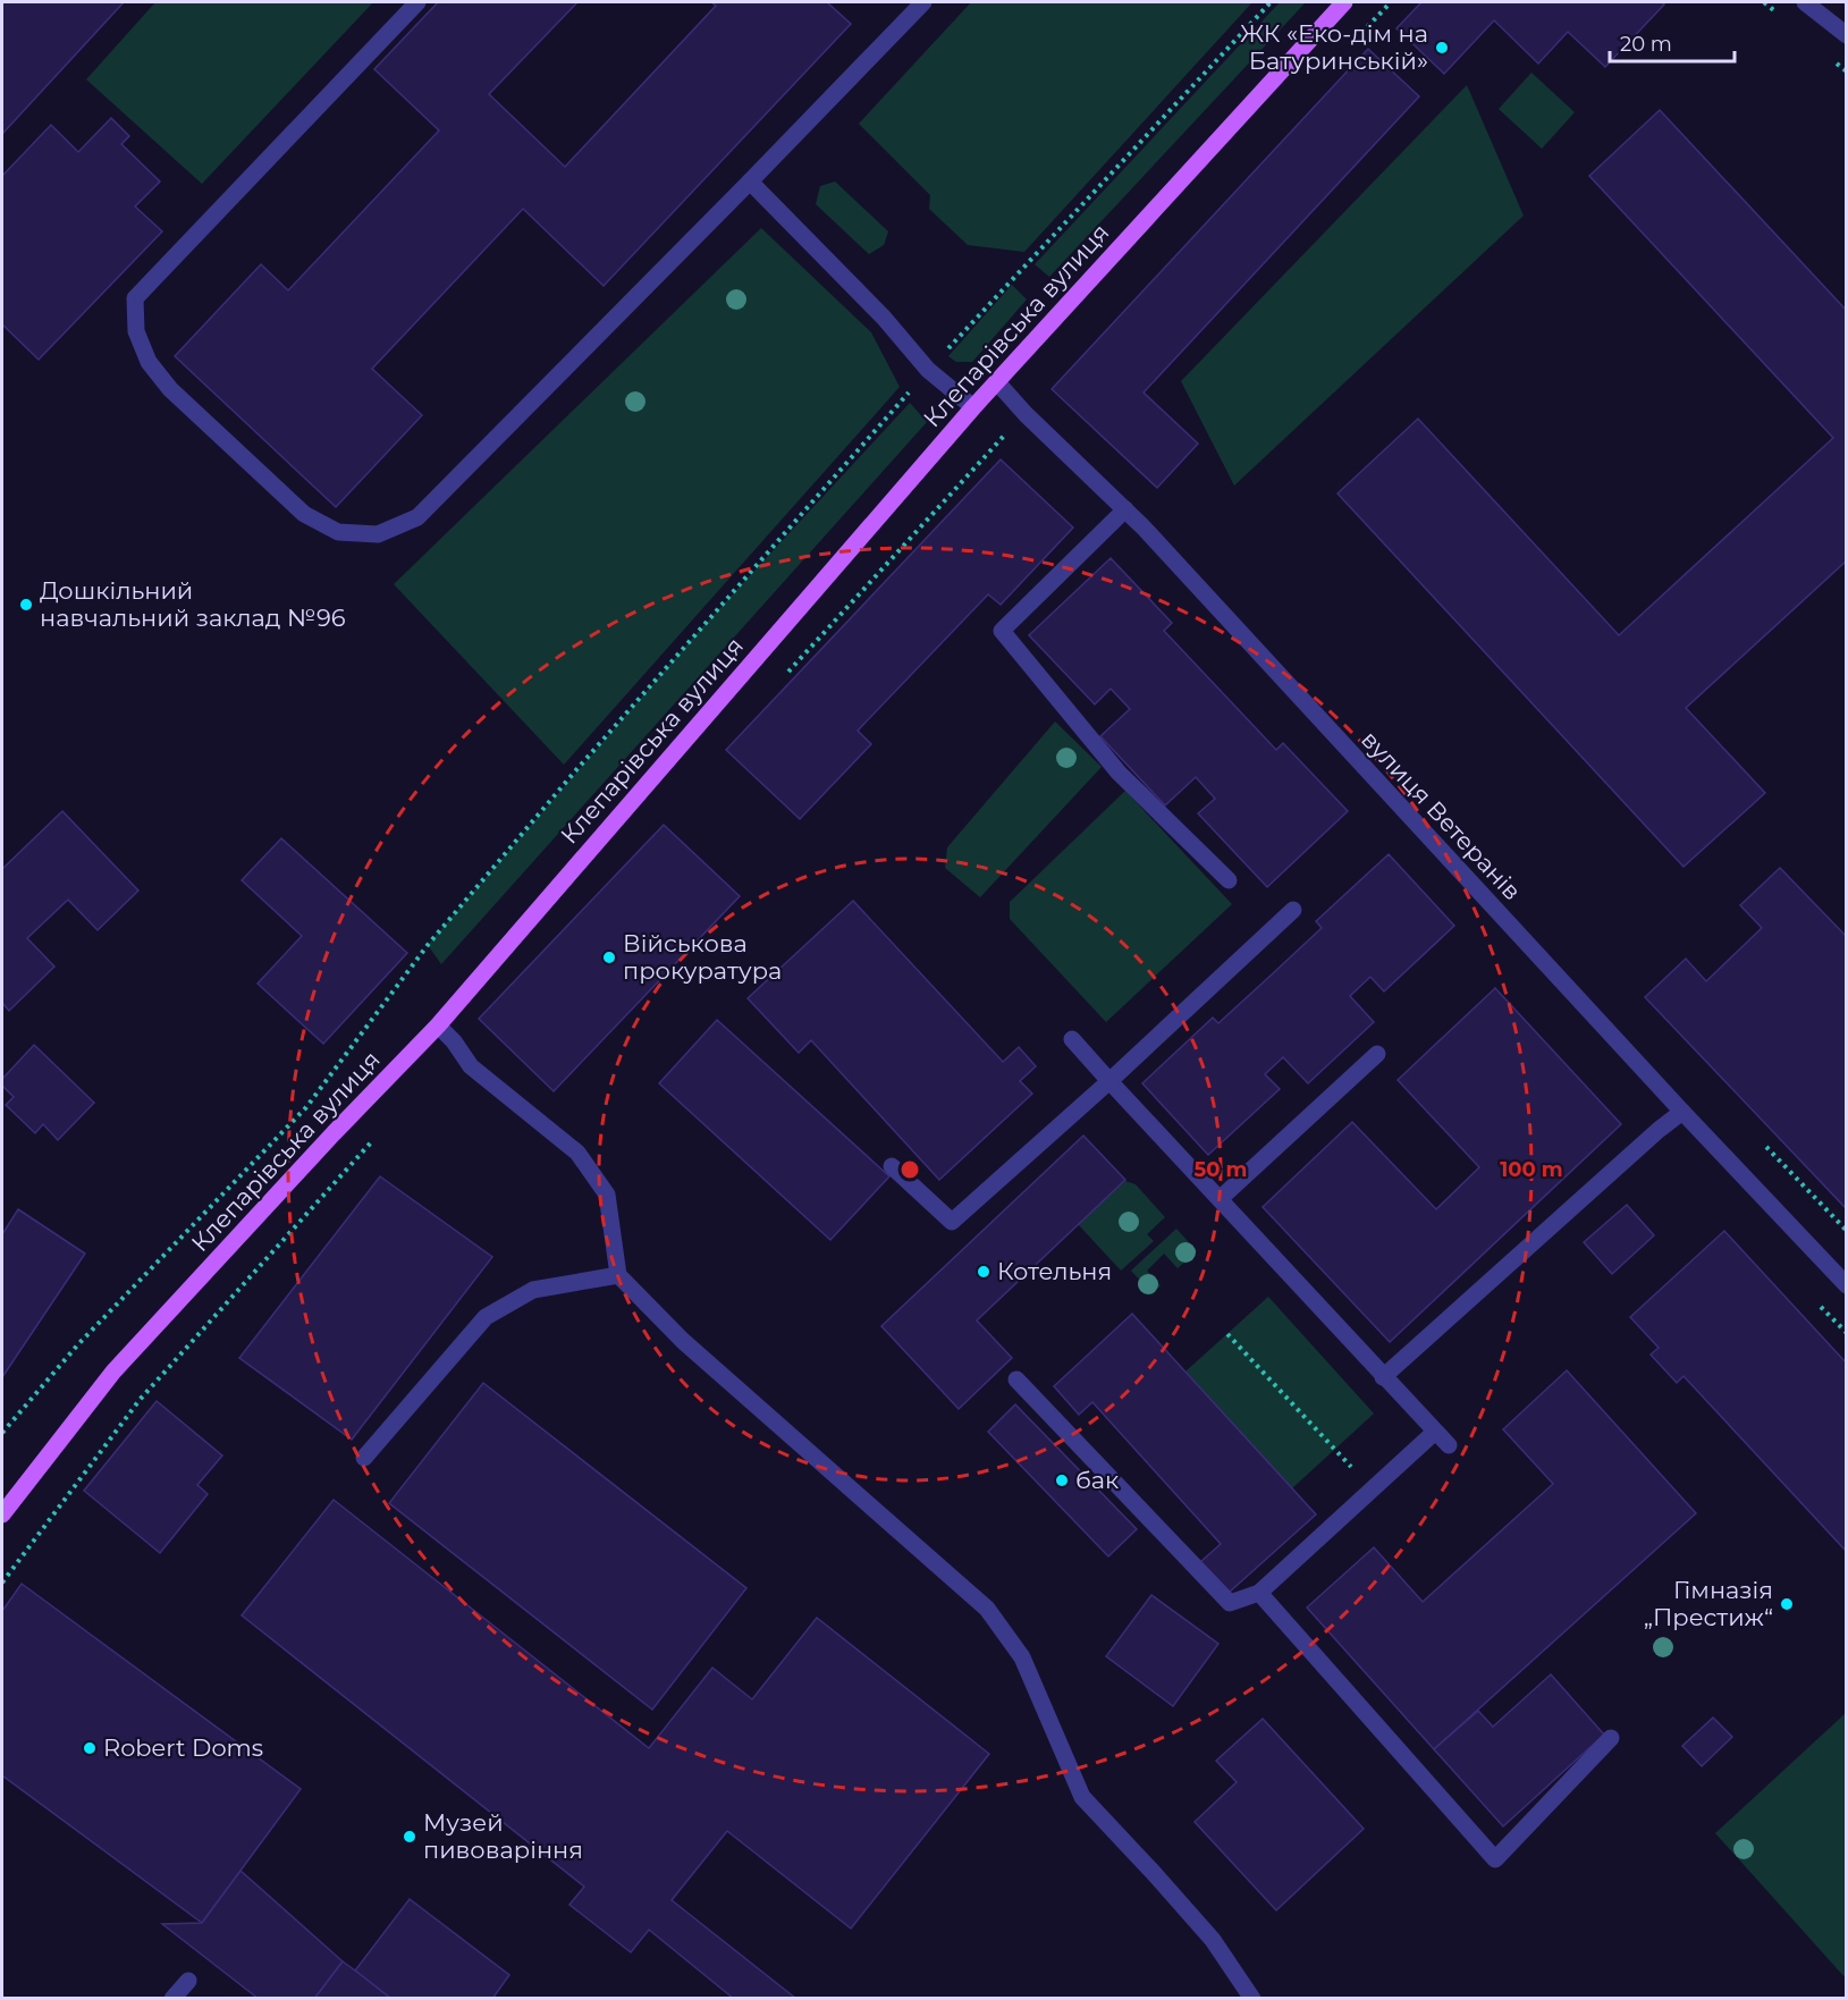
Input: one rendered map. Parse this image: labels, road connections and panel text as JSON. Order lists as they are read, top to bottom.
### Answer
{
  "streets": {
    "main road": ["Клепарівська вулиця"],
    "street": ["вулиця Ветеранів"]
  },
  "crossings": [
    ["Клепарівська вулиця", "вулиця Ветеранів"]
  ],
  "places": [
    "ЖК «Еко-дім на Батуринській»",
    "Дошкільний навчальний заклад №96",
    "Військова прокуратура",
    "Котельня",
    "бак",
    "Гімназія „Престиж“",
    "Robert Doms",
    "Музей пивоваріння"
  ],
  "scale_bar": "20 m",
  "rings": ["50 m", "100 m"]
}
